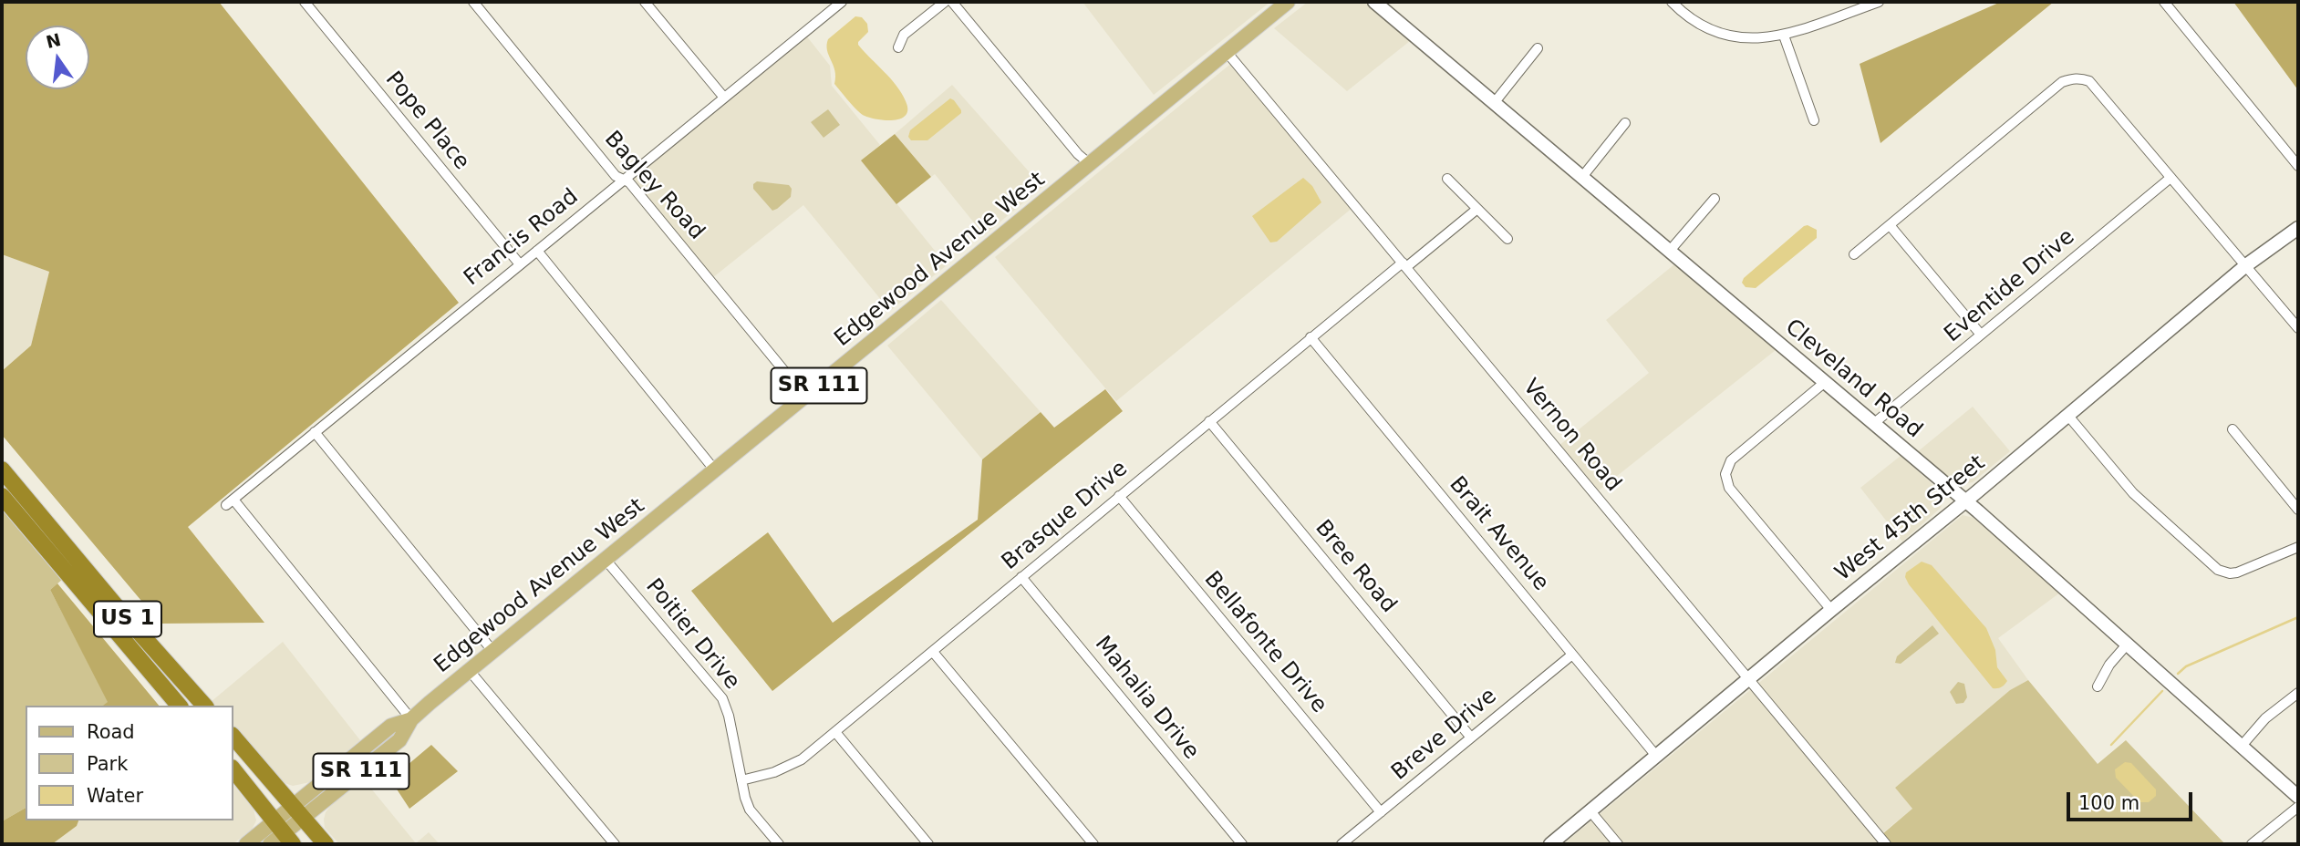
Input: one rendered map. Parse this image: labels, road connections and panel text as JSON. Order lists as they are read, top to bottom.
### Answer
{
  "streets": {
    "highway": ["US 1"],
    "main road": ["Edgewood Avenue West", "SR 111"],
    "street": [
      "Pope Place",
      "Bagley Road",
      "Francis Road",
      "Eventide Drive",
      "Cleveland Road",
      "Vernon Road",
      "Brasque Drive",
      "West 45th Street",
      "Brait Avenue",
      "Bree Road",
      "Poitier Drive",
      "Bellafonte Drive",
      "Mahalia Drive",
      "Breve Drive"
    ]
  },
  "crossings": [
    ["Pope Place", "Francis Road"],
    ["Bagley Road", "Francis Road"],
    ["Bagley Road", "Edgewood Avenue West"],
    ["Francis Road", "Edgewood Avenue West"],
    ["Edgewood Avenue West", "SR 111"],
    ["Edgewood Avenue West", "Vernon Road"],
    ["Edgewood Avenue West", "Poitier Drive"],
    ["Eventide Drive", "Cleveland Road"],
    ["Cleveland Road", "West 45th Street"],
    ["Vernon Road", "Brasque Drive"],
    ["Vernon Road", "West 45th Street"],
    ["Brasque Drive", "Brait Avenue"],
    ["Brasque Drive", "Bree Road"],
    ["Brasque Drive", "Poitier Drive"],
    ["Brasque Drive", "Bellafonte Drive"],
    ["Brasque Drive", "Mahalia Drive"],
    ["West 45th Street", "Brait Avenue"],
    ["Brait Avenue", "Breve Drive"],
    ["Bree Road", "Breve Drive"],
    ["Bellafonte Drive", "Breve Drive"]
  ],
  "legend": ["Road", "Park", "Water"],
  "scale_bar": "100 m",
  "north": "top"
}
